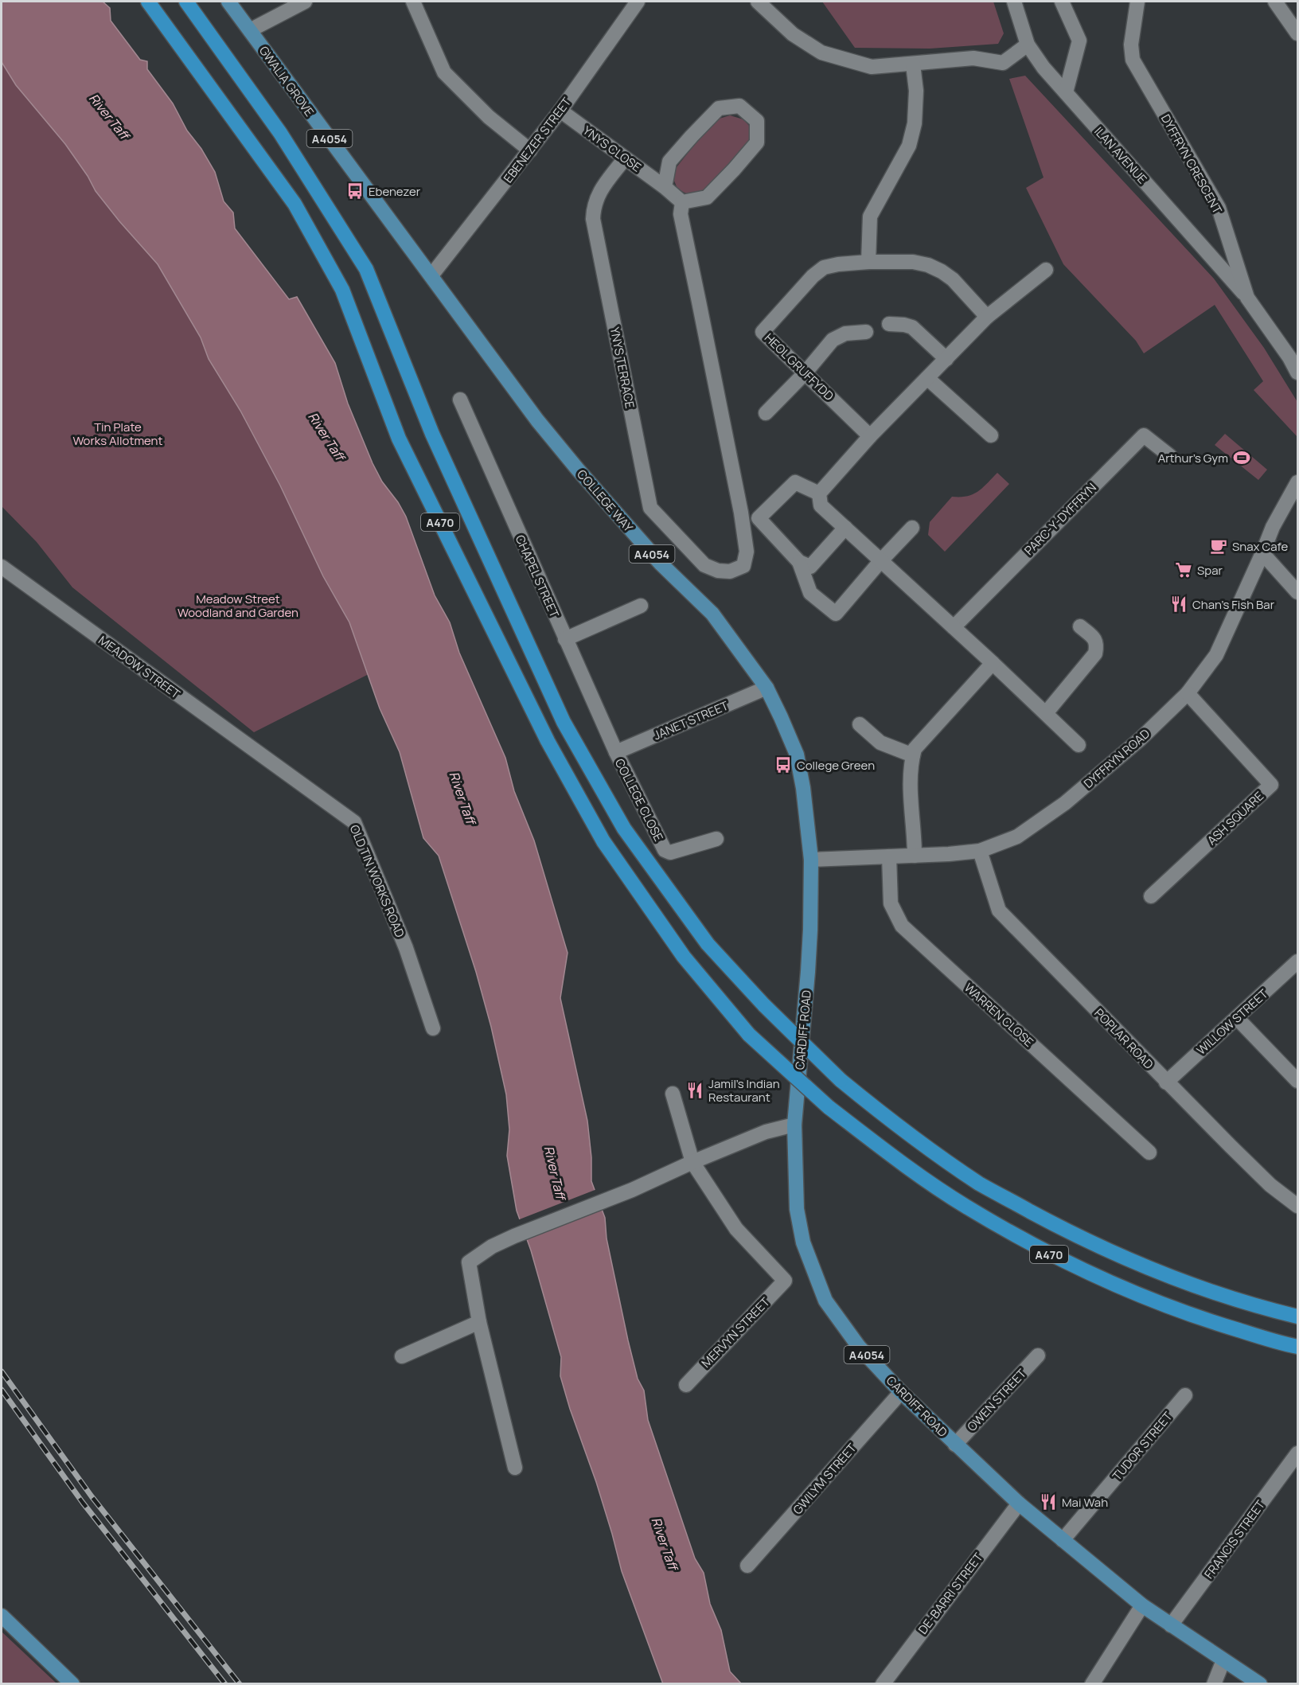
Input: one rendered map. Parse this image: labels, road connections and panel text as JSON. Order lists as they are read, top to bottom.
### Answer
{
  "streets": {
    "highway": ["A470"],
    "main road": [
      "GWALIA GROVE",
      "A4054",
      "COLLEGE WAY",
      "CARDIFF ROAD"
    ],
    "street": [
      "EBENEZER STREET",
      "YNYS CLOSE",
      "ILAN AVENUE",
      "DYFFRYN CRESCENT",
      "HEOL GRUFFYDD",
      "YNYS TERRACE",
      "PARC-Y-DYFFRYN",
      "CHAPEL STREET",
      "MEADOW STREET",
      "JANET STREET",
      "DYFFRYN ROAD",
      "COLLEGE CLOSE",
      "ASH SQUARE",
      "OLD TIN WORKS ROAD",
      "WARREN CLOSE",
      "WILLOW STREET",
      "POPLAR ROAD",
      "MERVYN STREET",
      "OWEN STREET",
      "TUDOR STREET",
      "GWILYM STREET",
      "FRANCIS STREET",
      "DE-BARRI STREET"
    ]
  },
  "crossings": [
    ["GWALIA GROVE", "EBENEZER STREET"],
    ["GWALIA GROVE", "COLLEGE WAY"],
    ["EBENEZER STREET", "YNYS CLOSE"],
    ["EBENEZER STREET", "COLLEGE WAY"],
    ["YNYS CLOSE", "YNYS TERRACE"],
    ["ILAN AVENUE", "DYFFRYN CRESCENT"],
    ["COLLEGE WAY", "JANET STREET"],
    ["COLLEGE WAY", "DYFFRYN ROAD"],
    ["COLLEGE WAY", "CARDIFF ROAD"],
    ["CHAPEL STREET", "JANET STREET"],
    ["CHAPEL STREET", "COLLEGE CLOSE"],
    ["MEADOW STREET", "OLD TIN WORKS ROAD"],
    ["JANET STREET", "COLLEGE CLOSE"],
    ["DYFFRYN ROAD", "ASH SQUARE"],
    ["DYFFRYN ROAD", "WARREN CLOSE"],
    ["DYFFRYN ROAD", "CARDIFF ROAD"],
    ["DYFFRYN ROAD", "POPLAR ROAD"],
    ["WILLOW STREET", "POPLAR ROAD"],
    ["CARDIFF ROAD", "OWEN STREET"],
    ["CARDIFF ROAD", "TUDOR STREET"],
    ["CARDIFF ROAD", "GWILYM STREET"],
    ["CARDIFF ROAD", "FRANCIS STREET"],
    ["CARDIFF ROAD", "DE-BARRI STREET"]
  ],
  "water": ["River Taff"],
  "parks": ["Tin Plate Works Allotment", "Meadow Street Woodland and Garden"],
  "places": {
    "bus stop": ["Ebenezer", "College Green"],
    "sports": ["Arthur's Gym"],
    "cafe": ["Snax Cafe"],
    "supermarket": ["Spar"],
    "restaurant": ["Chan's Fish Bar", "Jamil's Indian Restaurant", "Mai Wah"]
  }
}
